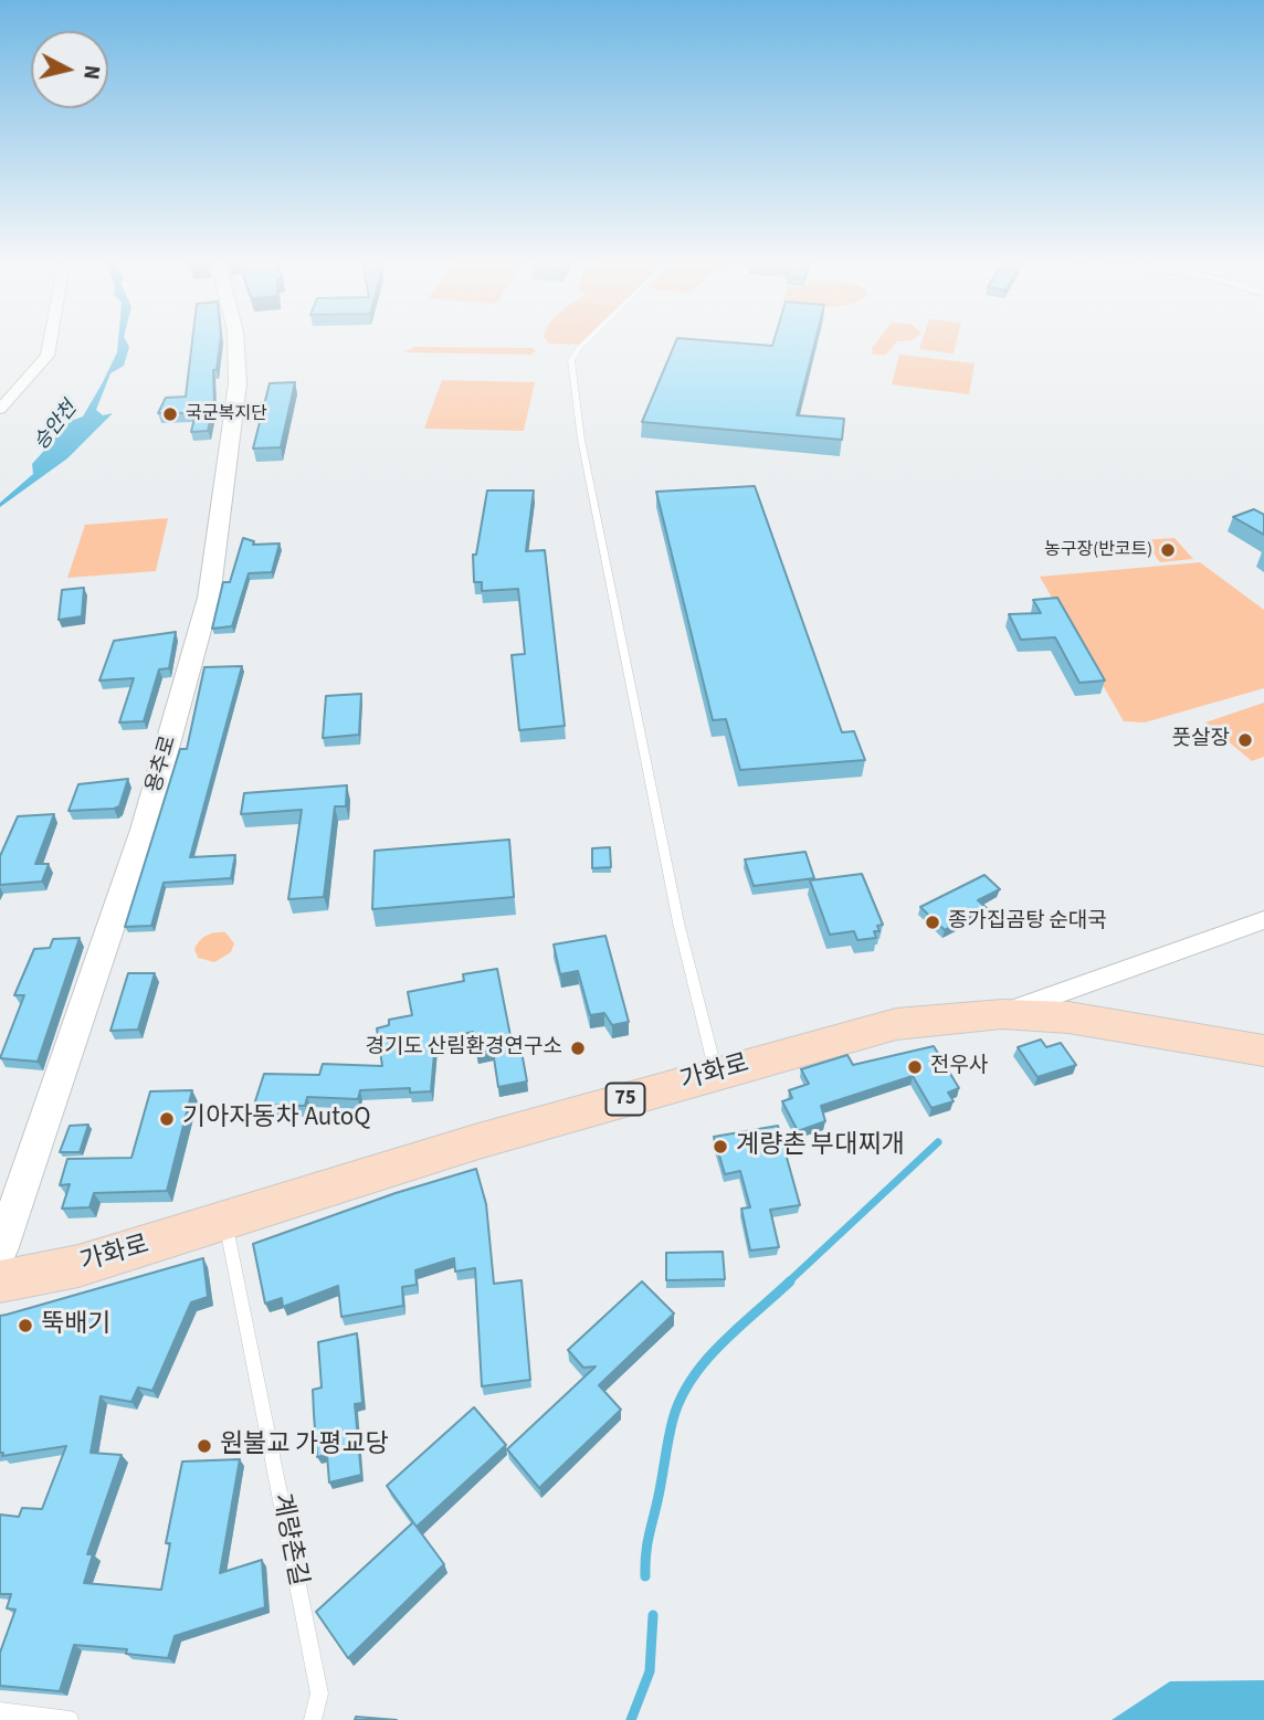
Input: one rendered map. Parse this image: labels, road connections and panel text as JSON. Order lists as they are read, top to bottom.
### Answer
{
  "streets": {
    "main road": ["가화로", "75"],
    "street": ["용추로"],
    "lane": ["계량촌길"]
  },
  "crossings": [
    ["가화로", "계량촌길"]
  ],
  "water": ["승안천"],
  "places": [
    "국군복지단",
    "농구장(반코트)",
    "풋살장",
    "종가집곰탕 순대국",
    "경기도 산림환경연구소",
    "전우사",
    "기아자동차 AutoQ",
    "계량촌 부대찌개",
    "뚝배기",
    "원불교 가평교당"
  ],
  "north": "right"
}
